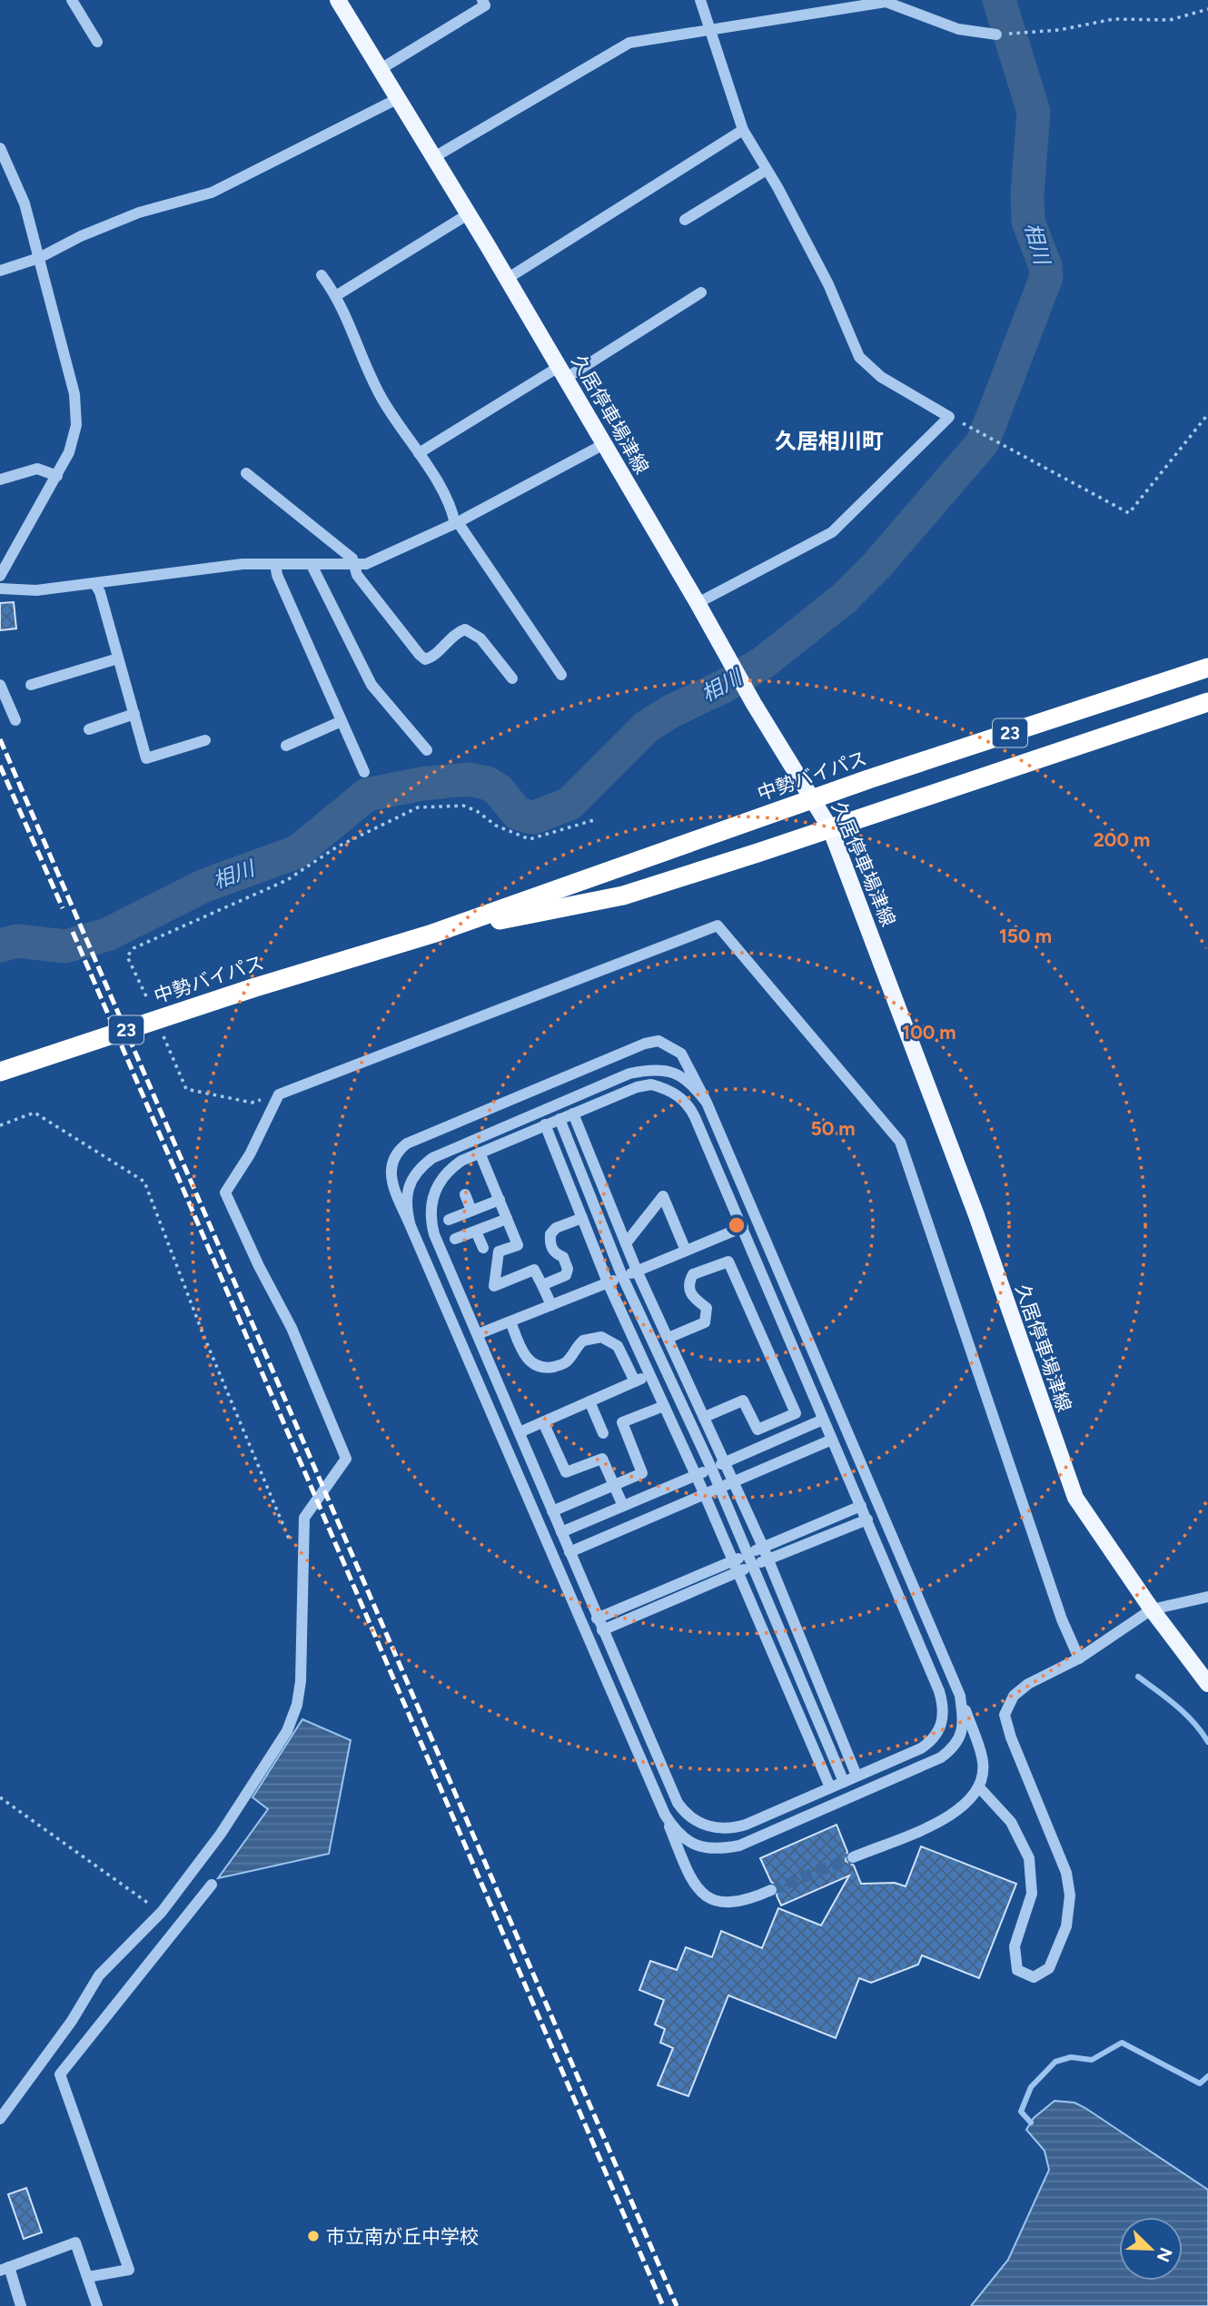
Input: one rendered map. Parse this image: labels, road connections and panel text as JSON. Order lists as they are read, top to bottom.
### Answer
{
  "streets": {
    "highway": ["23", "中勢バイパス"],
    "main road": ["久居停車場津線"]
  },
  "crossings": [
    ["久居停車場津線", "中勢バイパス"]
  ],
  "districts": ["久居相川町"],
  "water": ["相川"],
  "places": ["市立南が丘中学校"],
  "north": "bottom right",
  "rings": [
    "200 m",
    "150 m",
    "100 m",
    "50 m"
  ]
}
